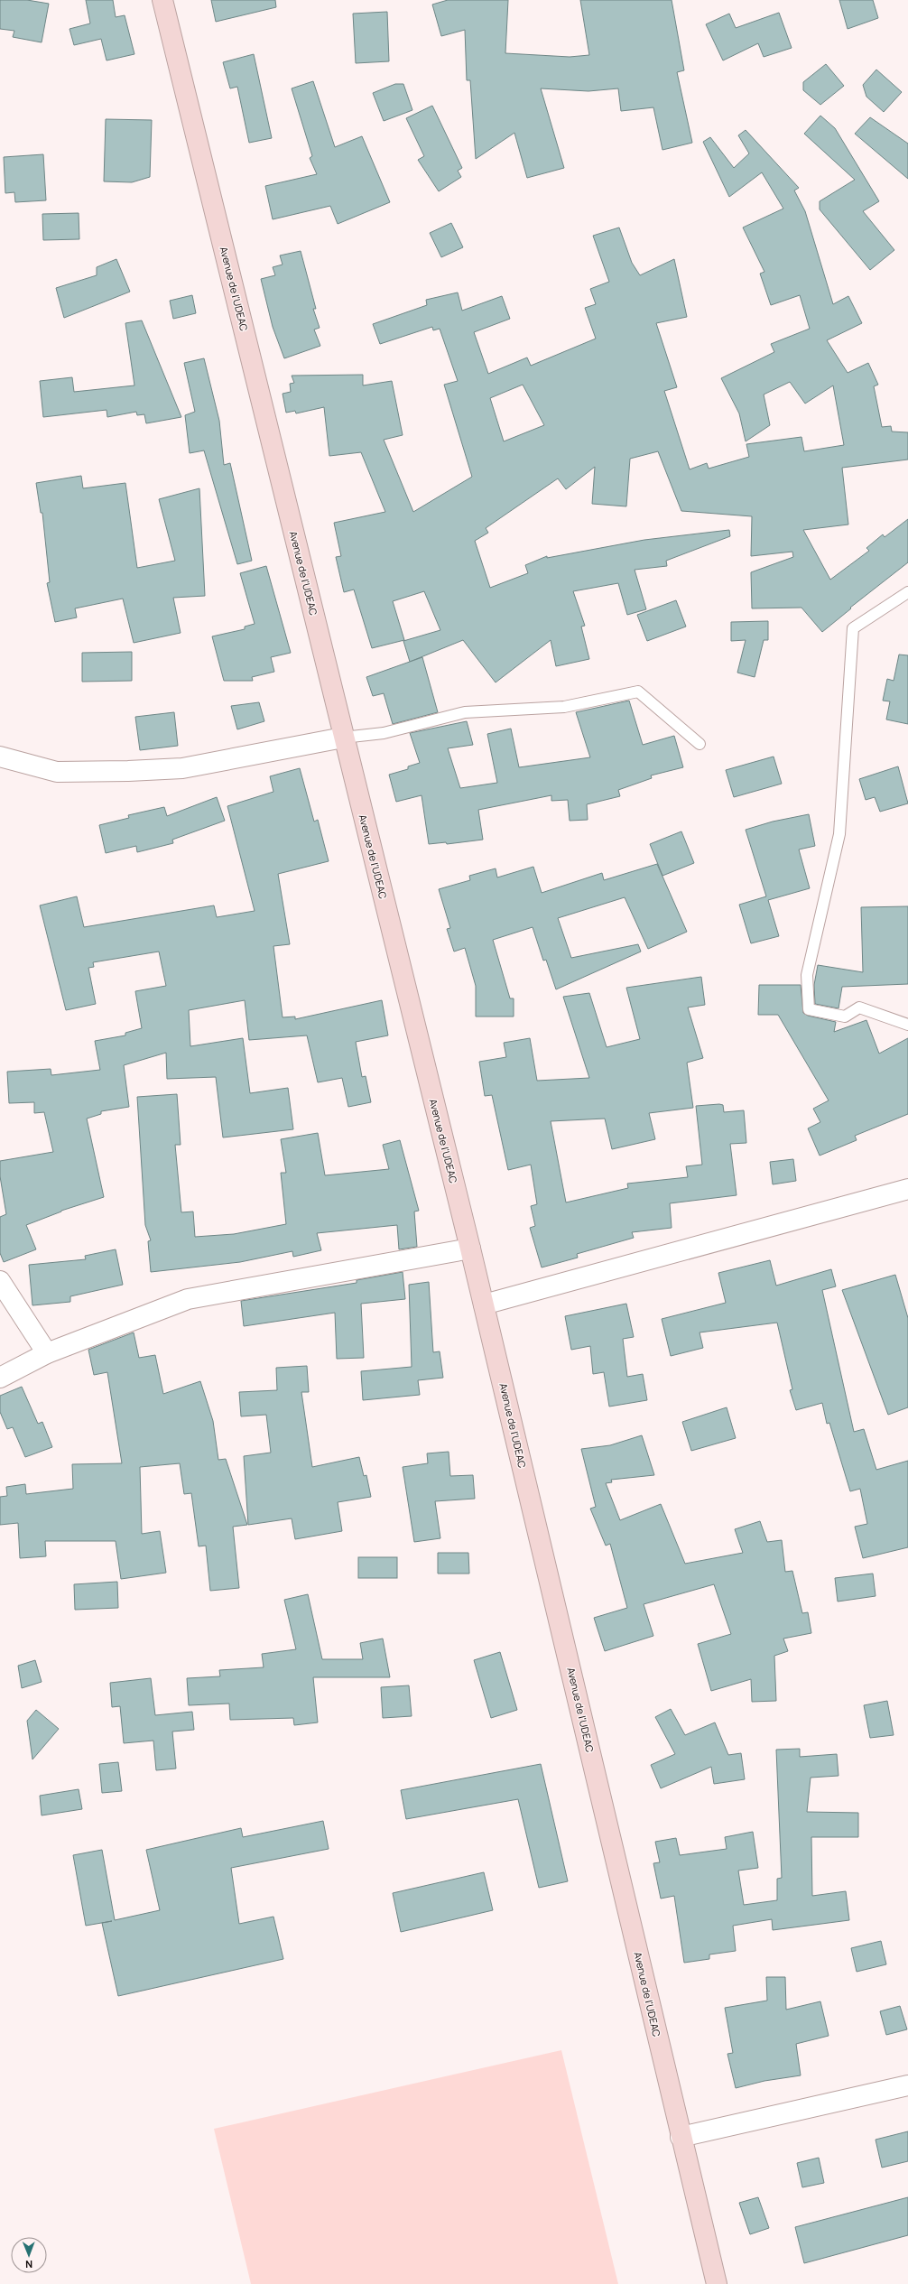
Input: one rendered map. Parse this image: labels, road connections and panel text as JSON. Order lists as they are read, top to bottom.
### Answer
{
  "streets": {
    "main road": ["Avenue de I'UDEAC"]
  },
  "north": "bottom"
}
